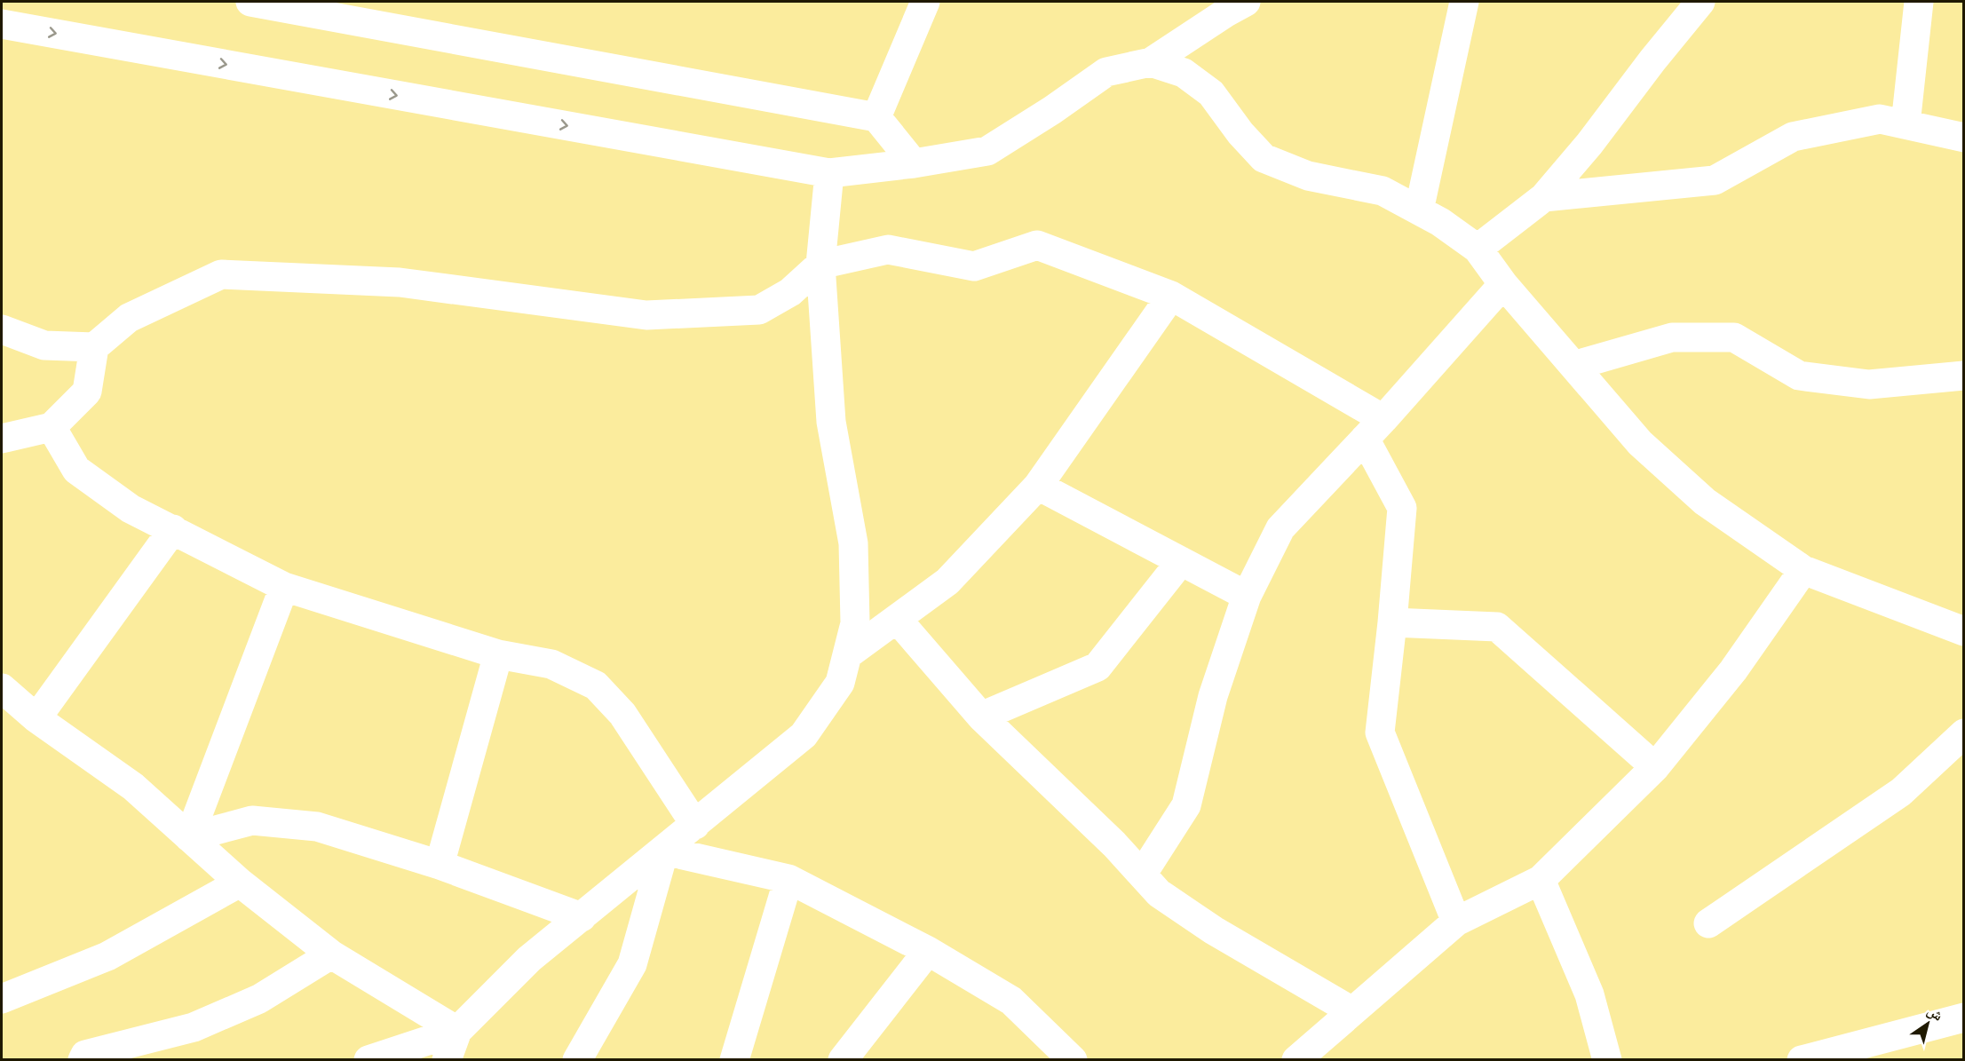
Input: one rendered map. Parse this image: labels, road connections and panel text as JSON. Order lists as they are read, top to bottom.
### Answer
{
  "north": "top right"
}
